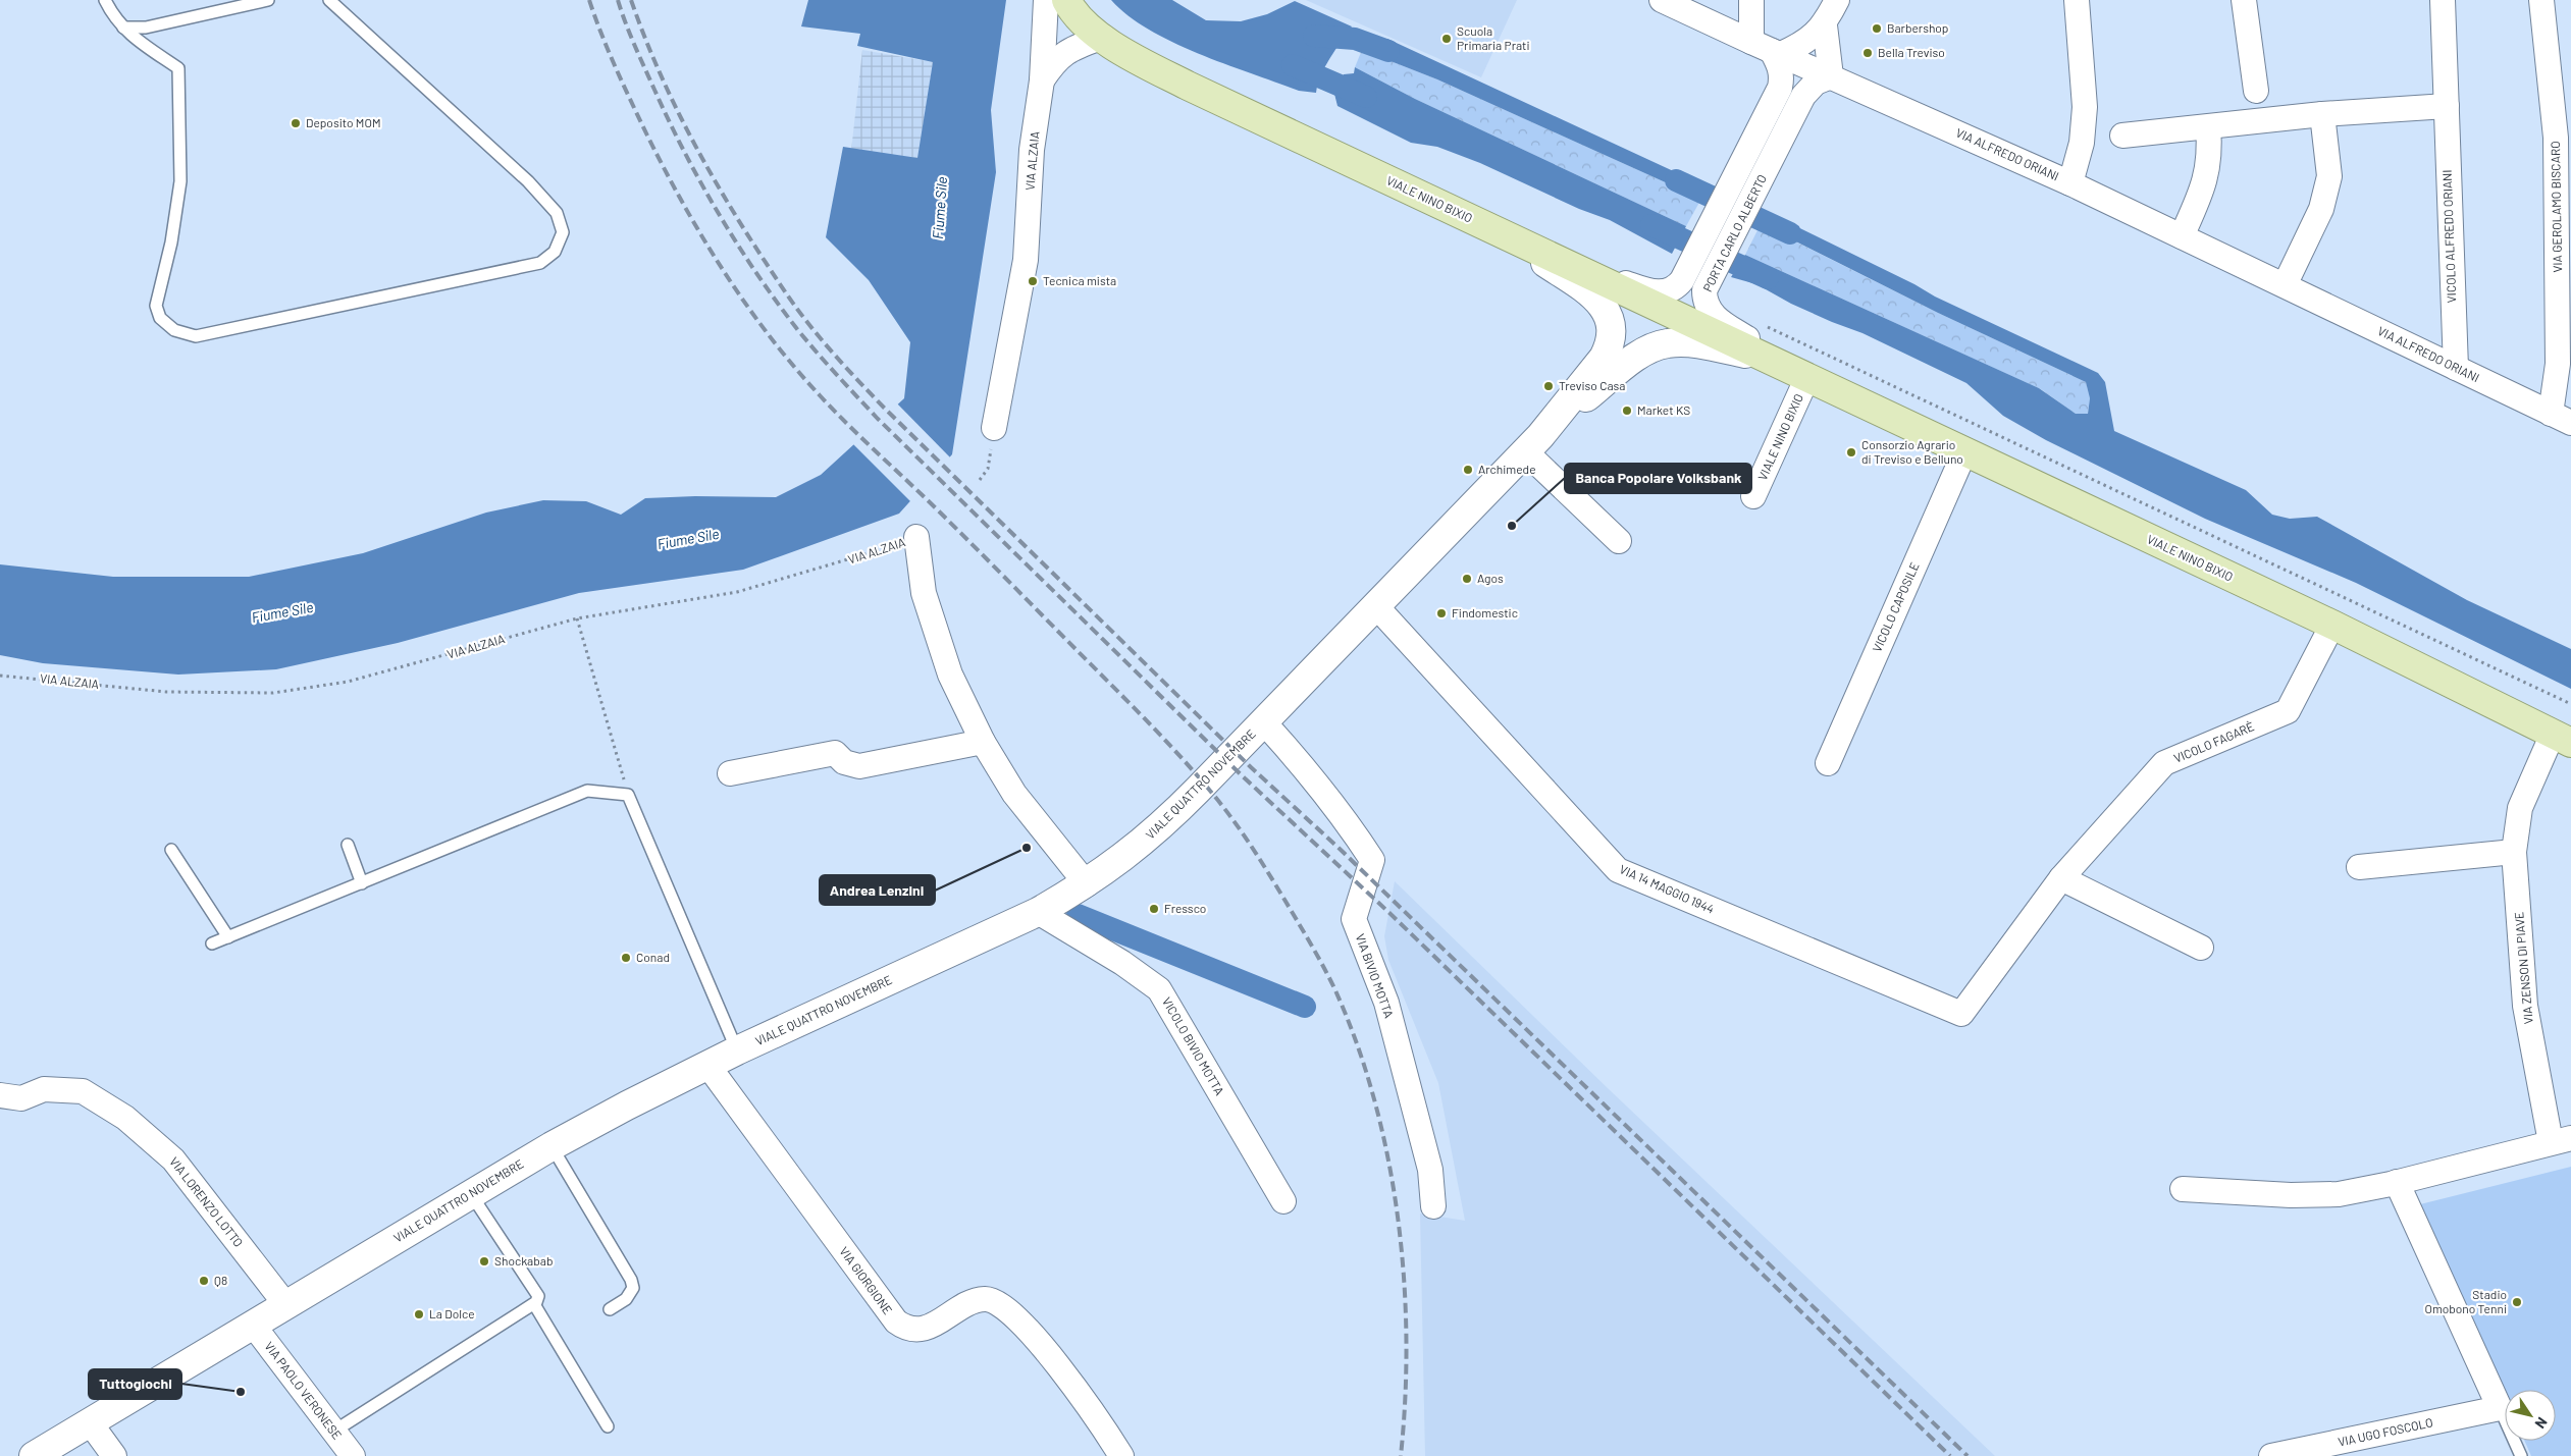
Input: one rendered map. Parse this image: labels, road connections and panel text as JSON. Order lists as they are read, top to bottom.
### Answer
{
  "streets": {
    "main road": ["VIALE NINO BIXIO", "VIALE QUATTRO NOVEMBRE"],
    "street": [
      "VIA ALFREDO ORIANI",
      "VIA ALZAIA",
      "VIA GEROLAMO BISCARO",
      "PORTA CARLO ALBERTO",
      "VICOLO ALFREDO ORIANI",
      "VICOLO CAPOSILE",
      "VICOLO FAGARÈ",
      "VIA 14 MAGGIO 1944",
      "VIA ZENSON DI PIAVE",
      "VIA BIVIO MOTTA",
      "VICOLO BIVIO MOTTA",
      "VIA LORENZO LOTTO",
      "VIA GIORGIONE",
      "VIA PAOLO VERONESE",
      "VIA UGO FOSCOLO"
    ]
  },
  "crossings": [
    ["VIA ALFREDO ORIANI", "VIA GEROLAMO BISCARO"],
    ["VIA ALFREDO ORIANI", "PORTA CARLO ALBERTO"],
    ["VIA ALFREDO ORIANI", "VICOLO ALFREDO ORIANI"],
    ["VIA ALZAIA", "VIALE NINO BIXIO"],
    ["VIALE NINO BIXIO", "PORTA CARLO ALBERTO"],
    ["VIALE NINO BIXIO", "VICOLO CAPOSILE"],
    ["VIALE NINO BIXIO", "VICOLO FAGARÈ"],
    ["VIALE NINO BIXIO", "VIALE QUATTRO NOVEMBRE"],
    ["VIALE NINO BIXIO", "VIA ZENSON DI PIAVE"],
    ["VICOLO FAGARÈ", "VIA 14 MAGGIO 1944"],
    ["VIALE QUATTRO NOVEMBRE", "VIA 14 MAGGIO 1944"],
    ["VIALE QUATTRO NOVEMBRE", "VIA BIVIO MOTTA"],
    ["VIALE QUATTRO NOVEMBRE", "VICOLO BIVIO MOTTA"],
    ["VIALE QUATTRO NOVEMBRE", "VIA LORENZO LOTTO"],
    ["VIALE QUATTRO NOVEMBRE", "VIA GIORGIONE"],
    ["VIALE QUATTRO NOVEMBRE", "VIA PAOLO VERONESE"]
  ],
  "water": ["Fiume Sile"],
  "places": [
    "Barbershop",
    "Scuola Primaria Prati",
    "Bella Treviso",
    "Deposito MOM",
    "Tecnica mista",
    "Treviso Casa",
    "Market KS",
    "Consorzio Agrario di Treviso e Belluno",
    "Archimede",
    "Banca Popolare Volksbank",
    "Agos",
    "Findomestic",
    "Andrea Lenzini",
    "Fressco",
    "Conad",
    "Shockabab",
    "Q8",
    "Stadio Omobono Tenni",
    "La Dolce",
    "Tuttogiochi"
  ],
  "north": "bottom right"
}
